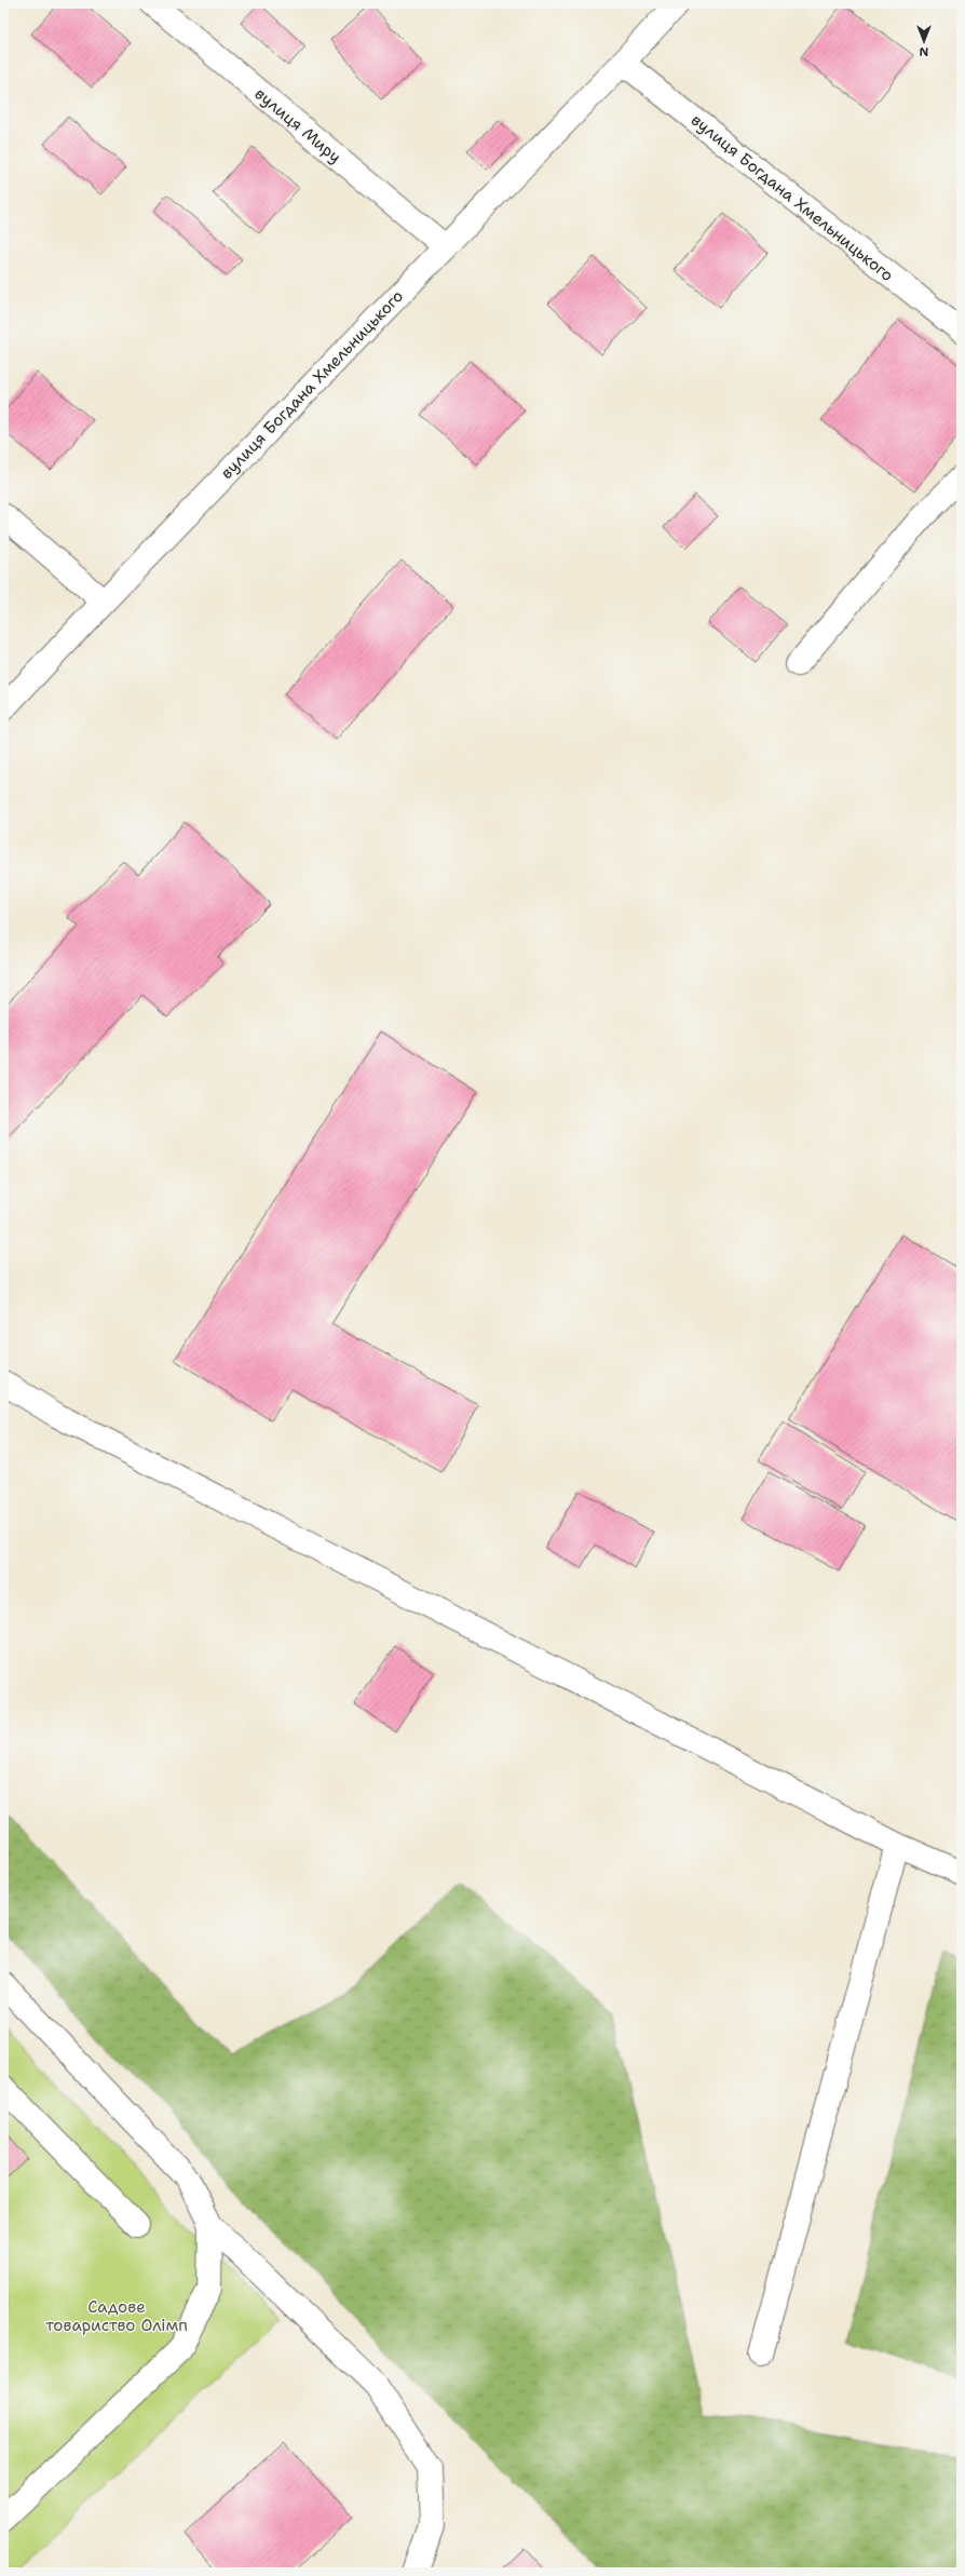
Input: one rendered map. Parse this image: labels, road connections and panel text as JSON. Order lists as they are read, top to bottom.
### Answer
{
  "streets": {
    "street": ["вулиця Миру", "вулиця Богдана Хмельницького"]
  },
  "crossings": [
    ["вулиця Миру", "вулиця Богдана Хмельницького"]
  ],
  "parks": ["Садове товариство Олімп"],
  "north": "bottom"
}
